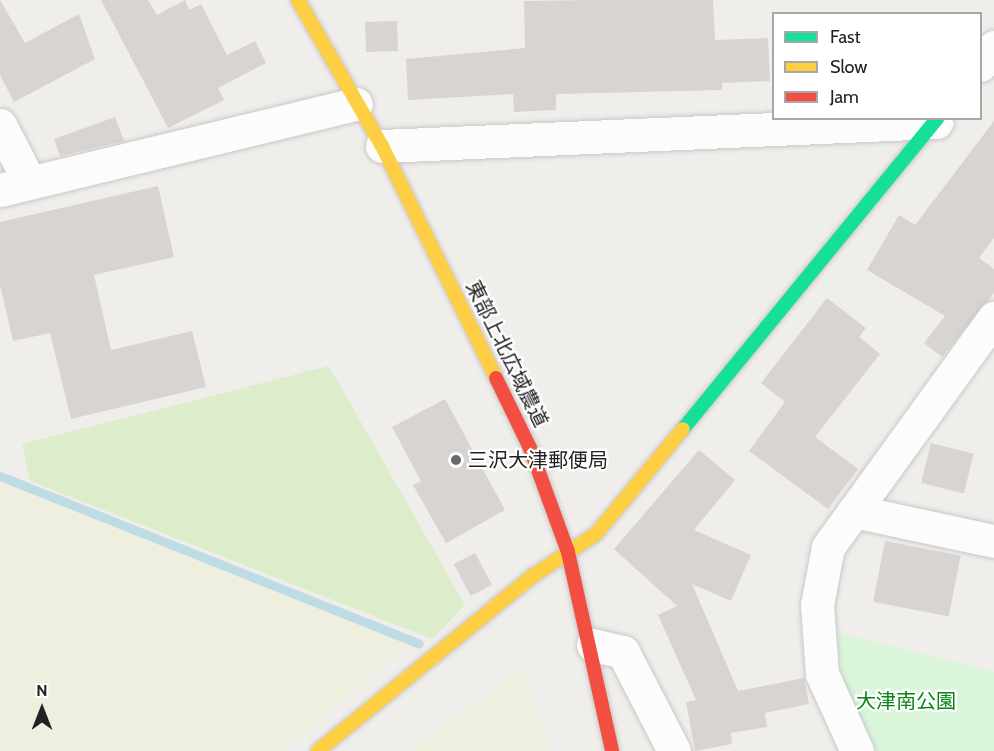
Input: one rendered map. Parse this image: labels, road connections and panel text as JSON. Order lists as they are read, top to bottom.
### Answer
{
  "streets": {
    "street": ["東部上北広域農道"]
  },
  "parks": ["大津南公園"],
  "places": ["三沢大津郵便局"],
  "legend": ["Fast", "Slow", "Jam"],
  "north": "top"
}
